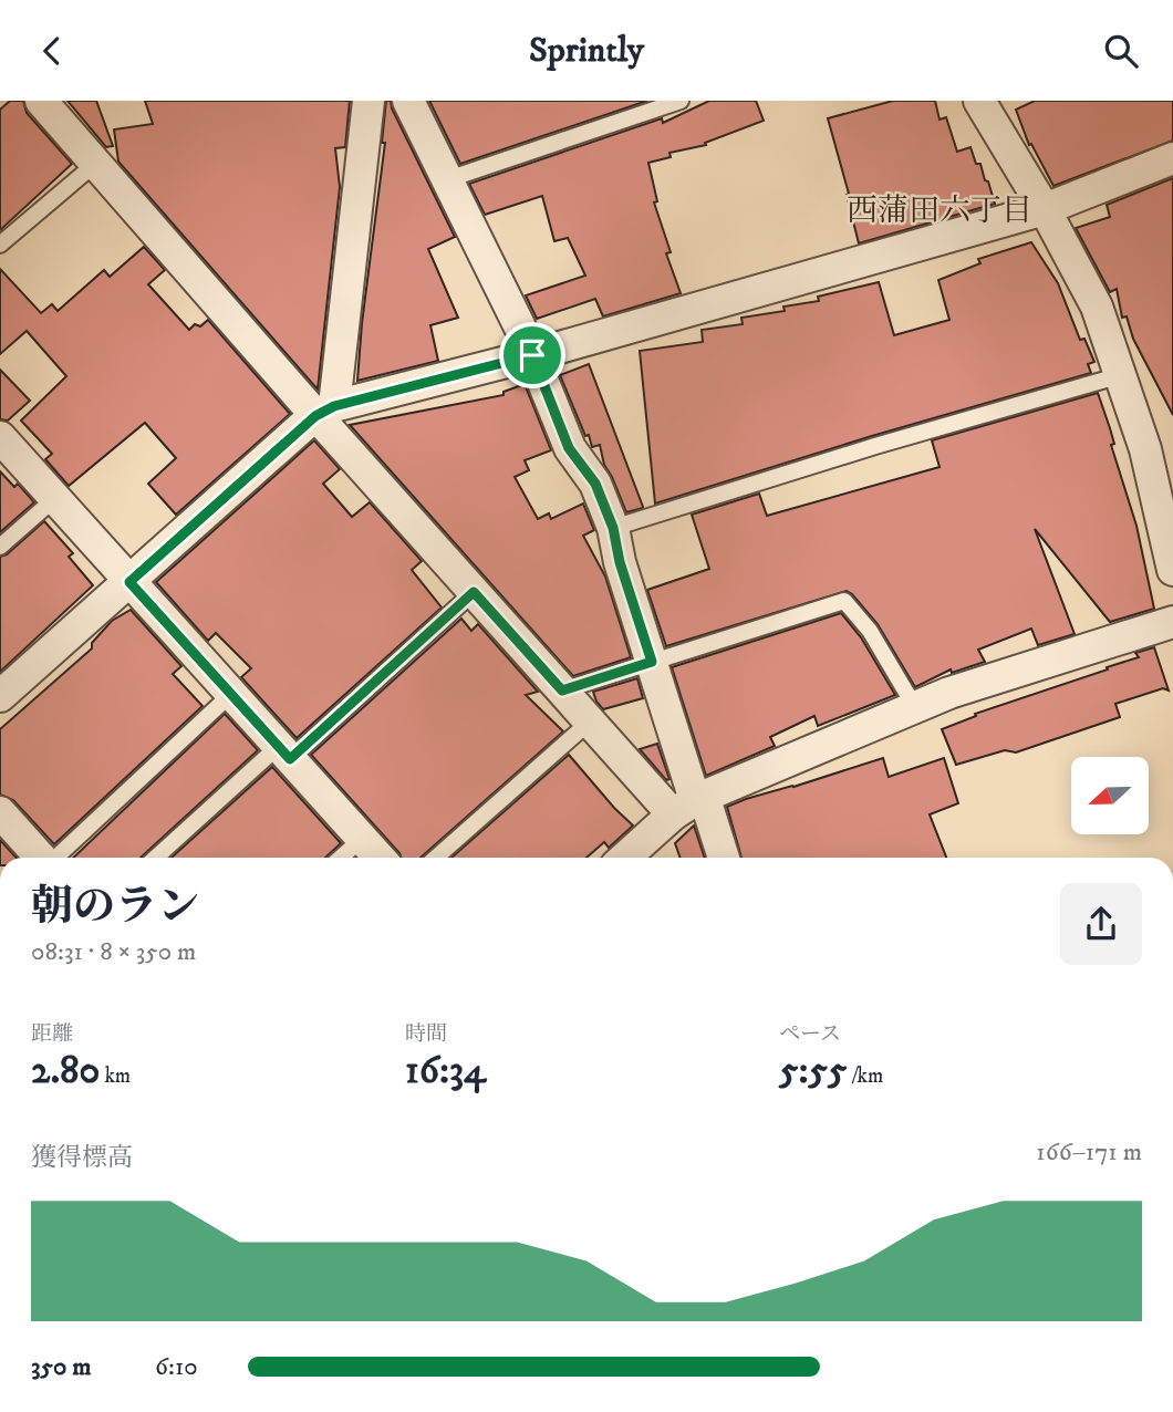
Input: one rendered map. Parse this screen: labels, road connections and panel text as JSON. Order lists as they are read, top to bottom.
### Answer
{
  "districts": ["西蒲田六丁目"],
  "north": "left",
  "page": {
    "header": "Sprintly",
    "heading": ["朝のラン", "08:31 · 8 × 350 m"],
    "stats": [
      ["距離", "2.80 km"],
      ["時間", "16:34"],
      ["ペース", "5:55 /km"]
    ],
    "chart": ["獲得標高", "166–171 m"],
    "list": [
      {
        "name": "350 m",
        "note": "6:10"
      }
    ]
  }
}
